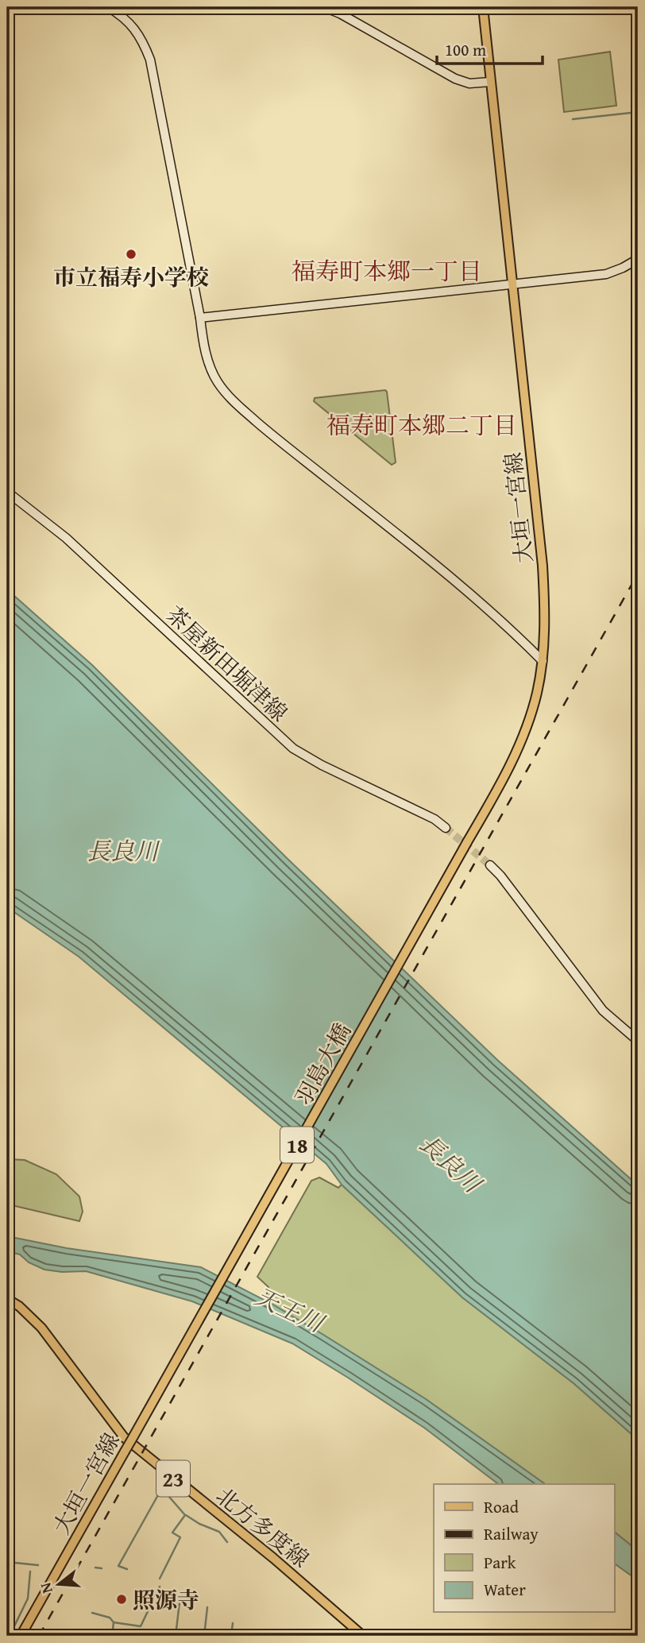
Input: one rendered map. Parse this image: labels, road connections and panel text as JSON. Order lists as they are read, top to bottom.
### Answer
{
  "streets": {
    "main road": [
      "大垣一宮線",
      "羽島大橋",
      "18",
      "23",
      "北方多度線"
    ],
    "street": ["茶屋新田堀津線"]
  },
  "crossings": [
    ["大垣一宮線", "羽島大橋"]
  ],
  "districts": ["福寿町本郷一丁目", "福寿町本郷二丁目"],
  "water": ["長良川", "天王川"],
  "places": ["市立福寿小学校", "照源寺"],
  "legend": [
    "Road",
    "Railway",
    "Park",
    "Water"
  ],
  "scale_bar": "100 m",
  "north": "left"
}
